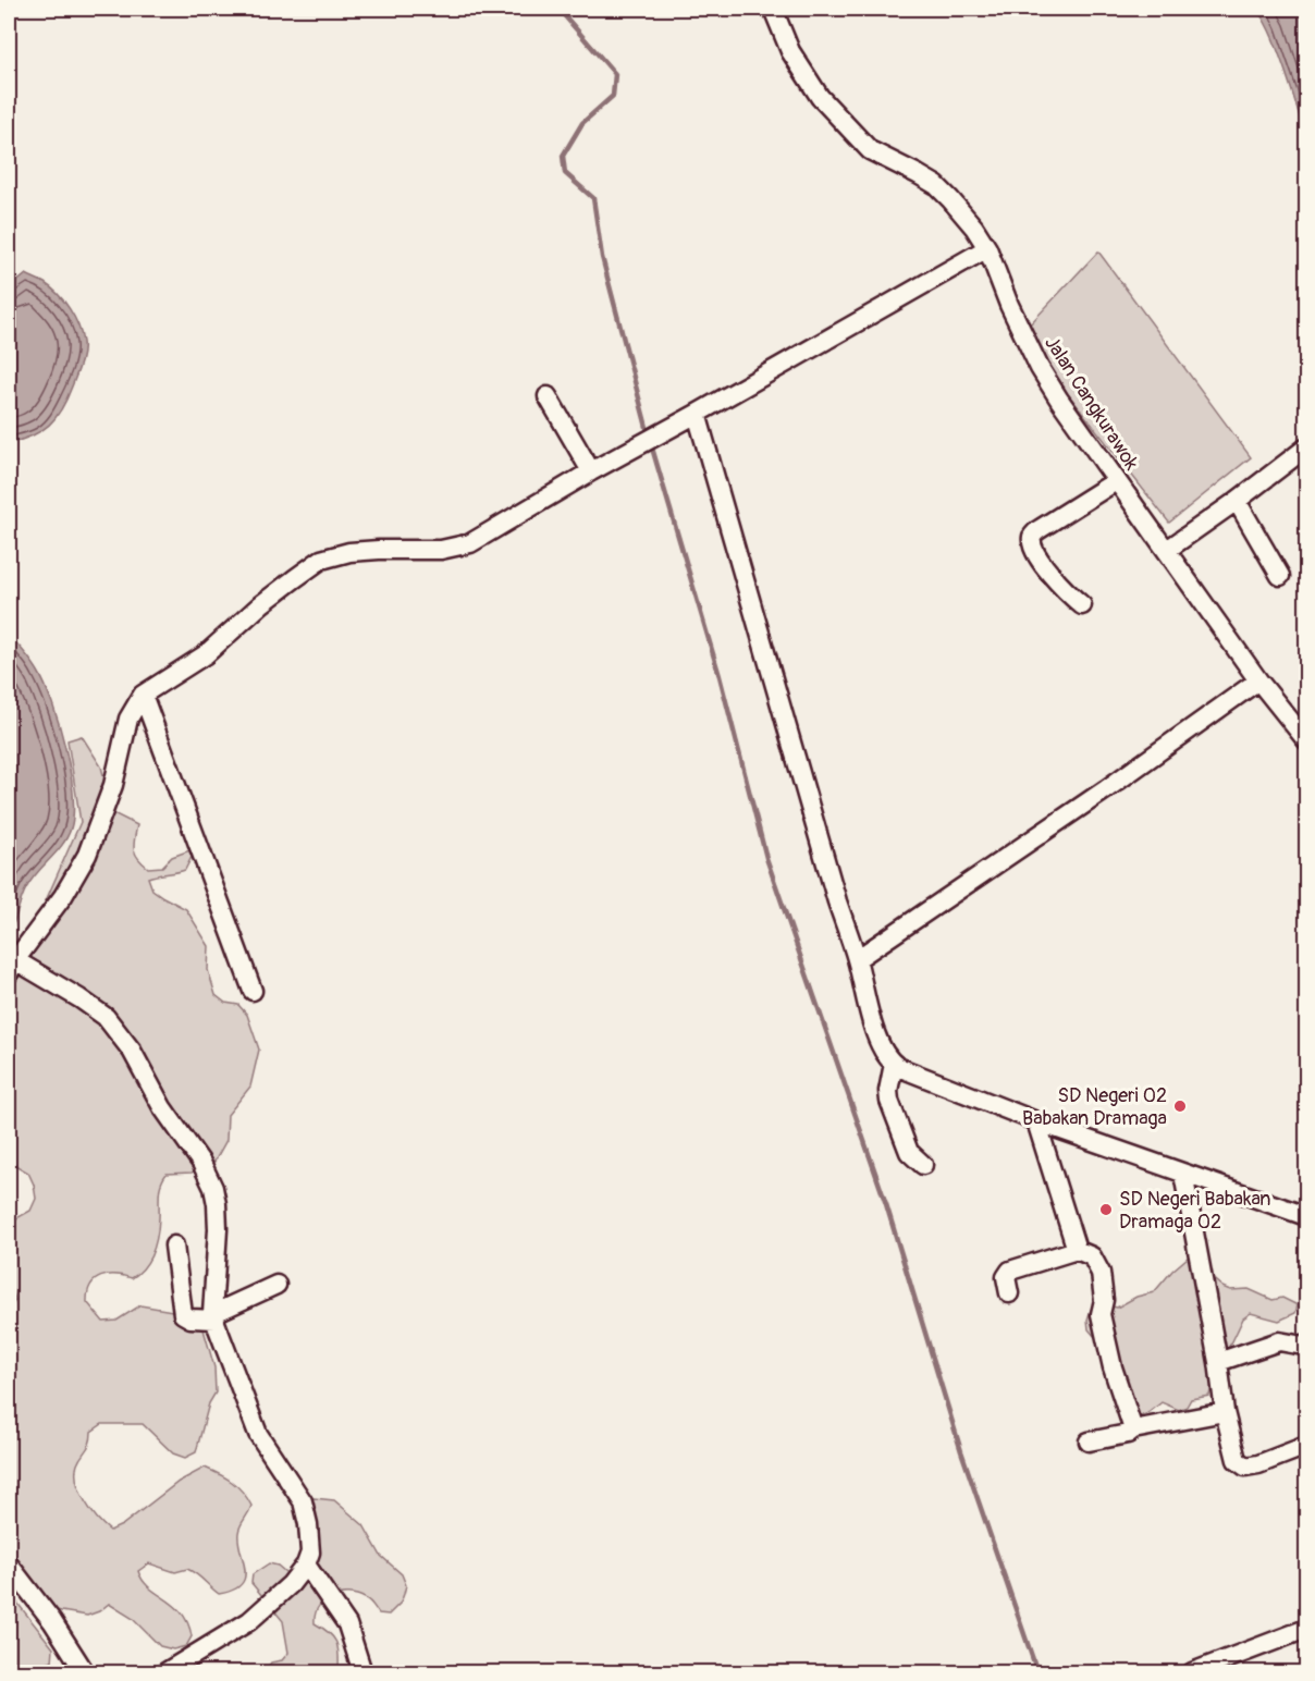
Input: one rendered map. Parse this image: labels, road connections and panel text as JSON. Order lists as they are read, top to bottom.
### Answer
{
  "streets": {
    "street": ["Jalan Cangkurawok"]
  },
  "places": ["SD Negeri 02 Babakan Dramaga", "SD Negeri Babakan Dramaga 02"]
}
